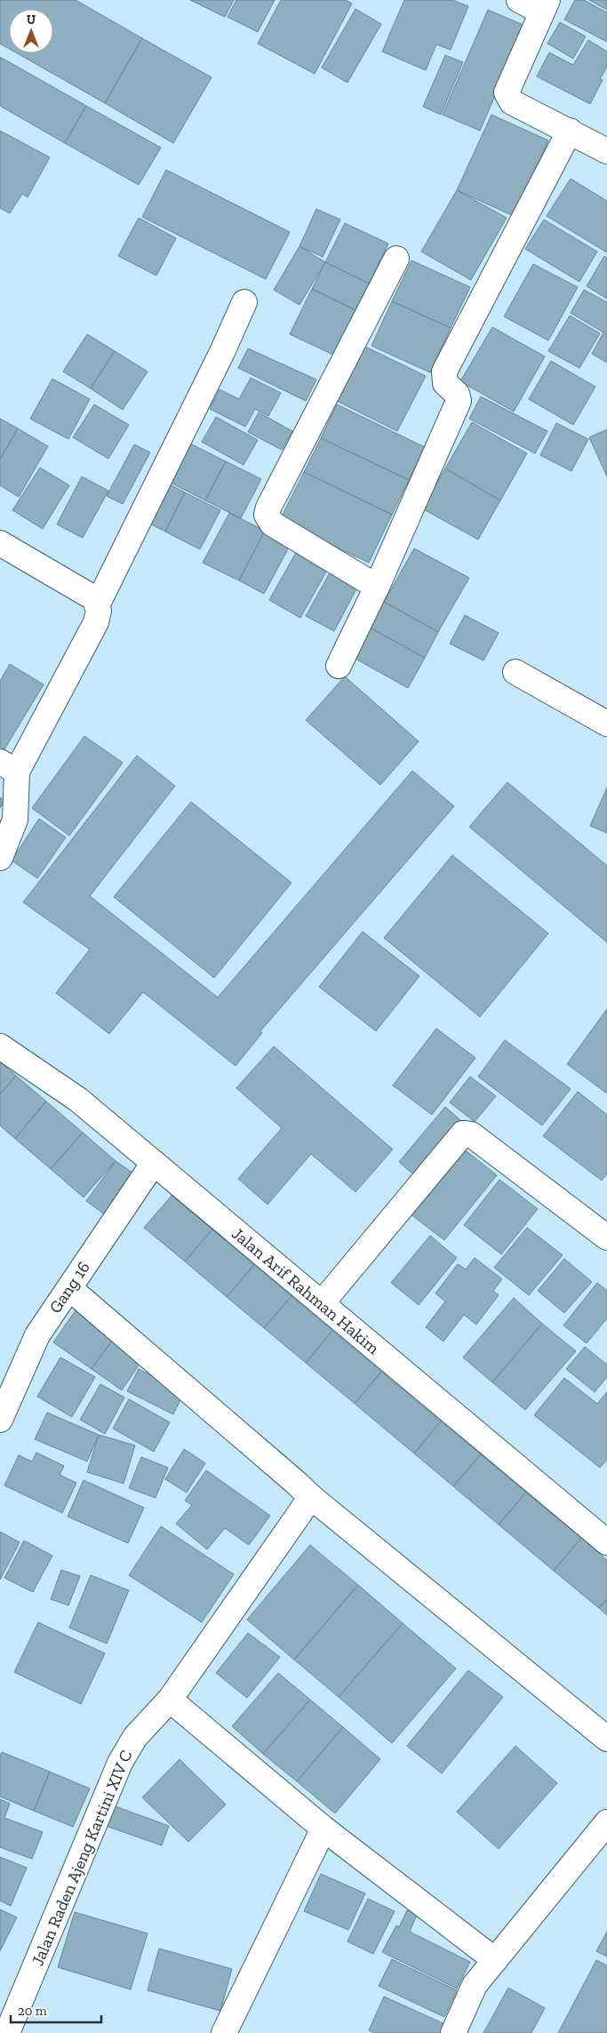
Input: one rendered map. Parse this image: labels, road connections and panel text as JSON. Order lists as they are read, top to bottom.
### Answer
{
  "streets": {
    "street": ["Gang 16", "Jalan Arif Rahman Hakim", "Jalan Raden Ajeng Kartini XIV C"]
  },
  "crossings": [
    ["Gang 16", "Jalan Arif Rahman Hakim"]
  ],
  "scale_bar": "20 m",
  "north": "top"
}
